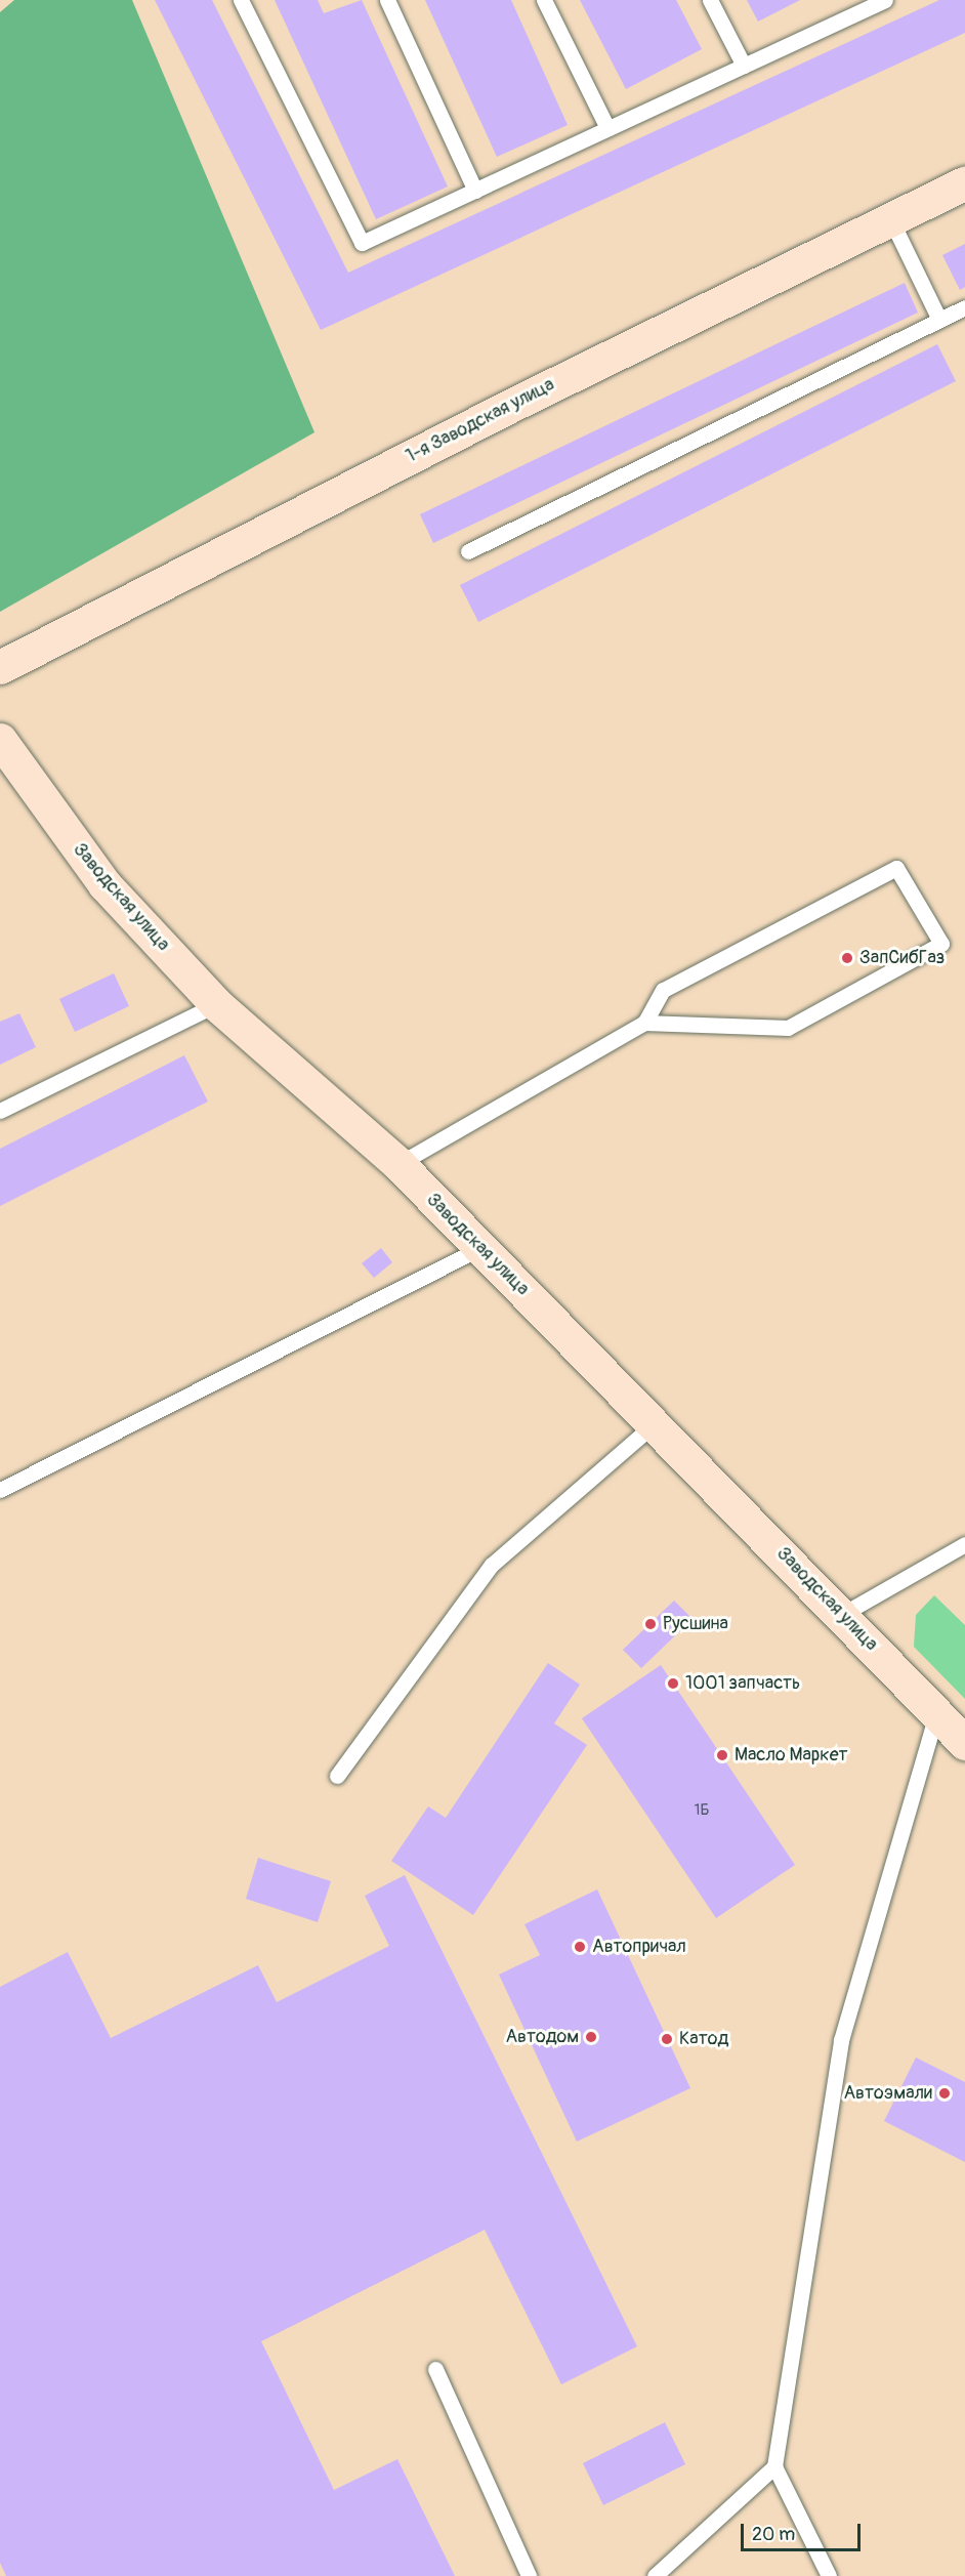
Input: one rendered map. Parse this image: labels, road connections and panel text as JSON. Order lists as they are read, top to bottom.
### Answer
{
  "streets": {
    "main road": ["1-я Заводская улица", "Заводская улица"]
  },
  "places": [
    "ЗапСибГаз",
    "Русшина",
    "1001 запчасть",
    "Масло Маркет",
    "Автопричал",
    "Автодом",
    "Катод",
    "Автоэмали"
  ],
  "house_numbers": ["1Б"],
  "scale_bar": "20 m"
}
